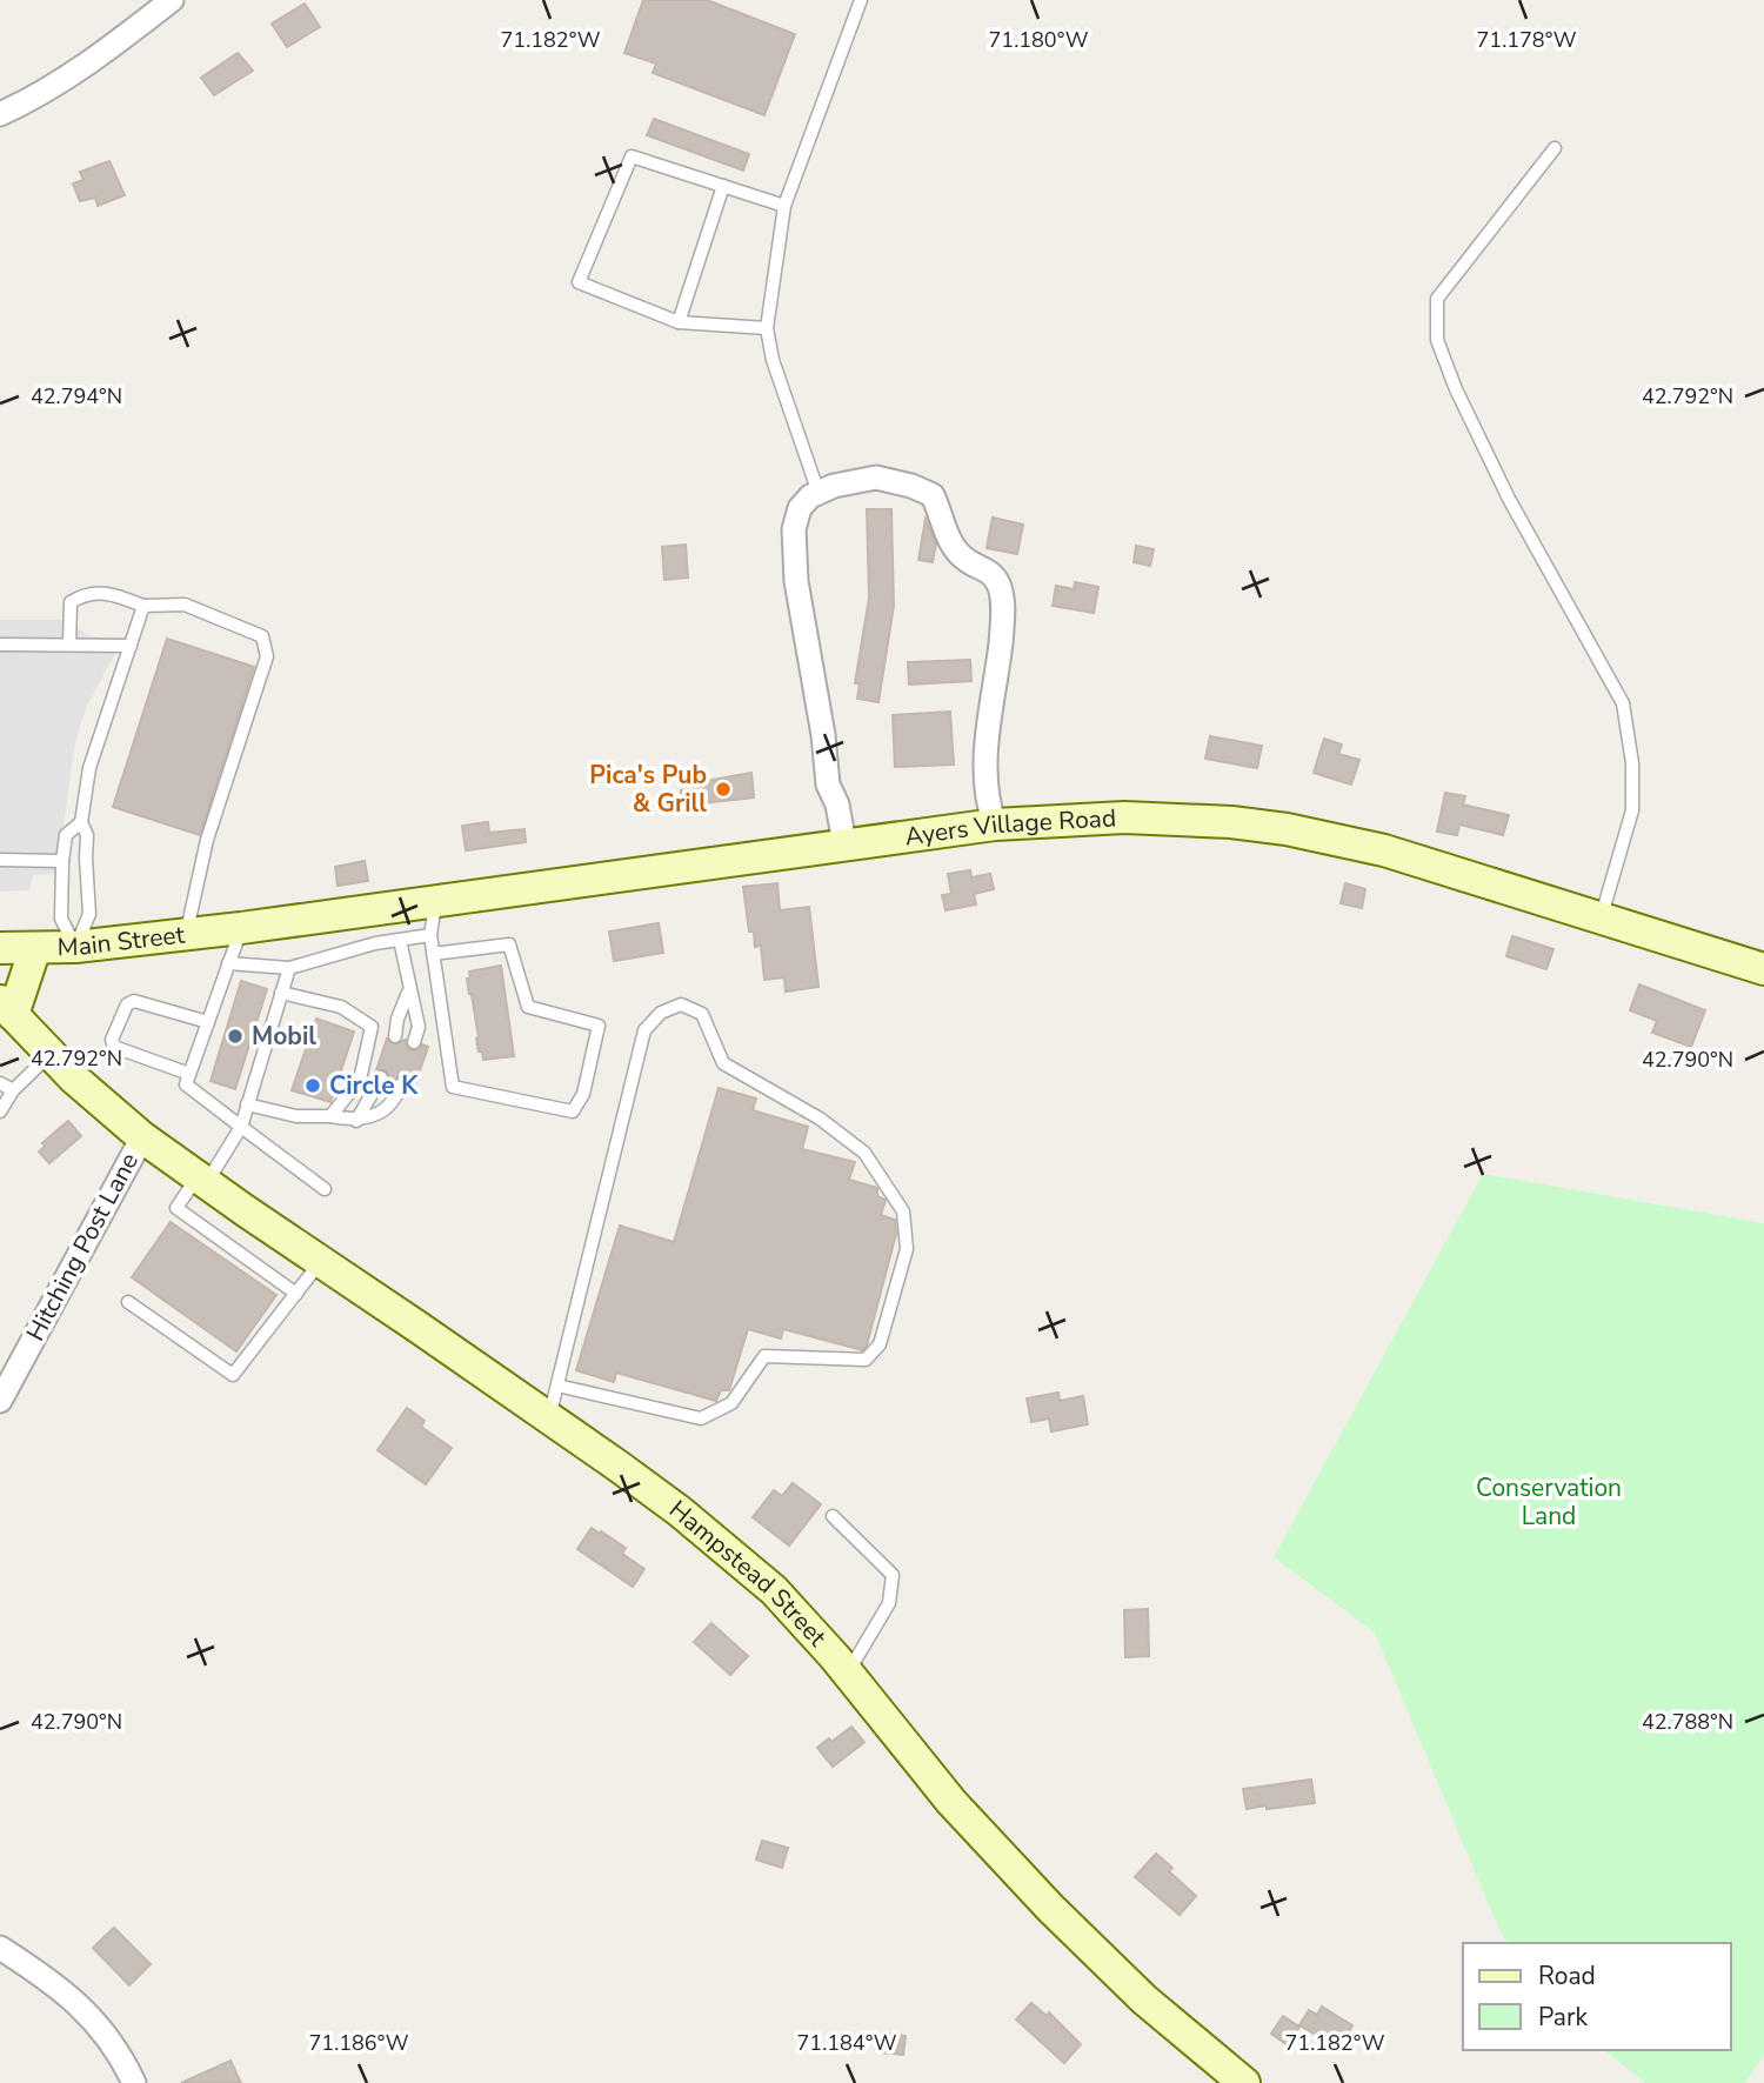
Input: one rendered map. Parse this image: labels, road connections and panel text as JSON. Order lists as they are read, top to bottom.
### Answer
{
  "streets": {
    "main road": ["Ayers Village Road", "Main Street", "Hampstead Street"],
    "street": ["Hitching Post Lane"]
  },
  "crossings": [
    ["Ayers Village Road", "Main Street"],
    ["Hitching Post Lane", "Hampstead Street"]
  ],
  "parks": ["Conservation Land"],
  "places": ["Pica's Pub & Grill", "Mobil", "Circle K"],
  "legend": ["Road", "Park"],
  "coordinates": [
    "71.182°W",
    "71.180°W",
    "71.178°W",
    "42.794°N",
    "42.792°N",
    "42.790°N",
    "42.788°N",
    "71.186°W",
    "71.184°W"
  ]
}
